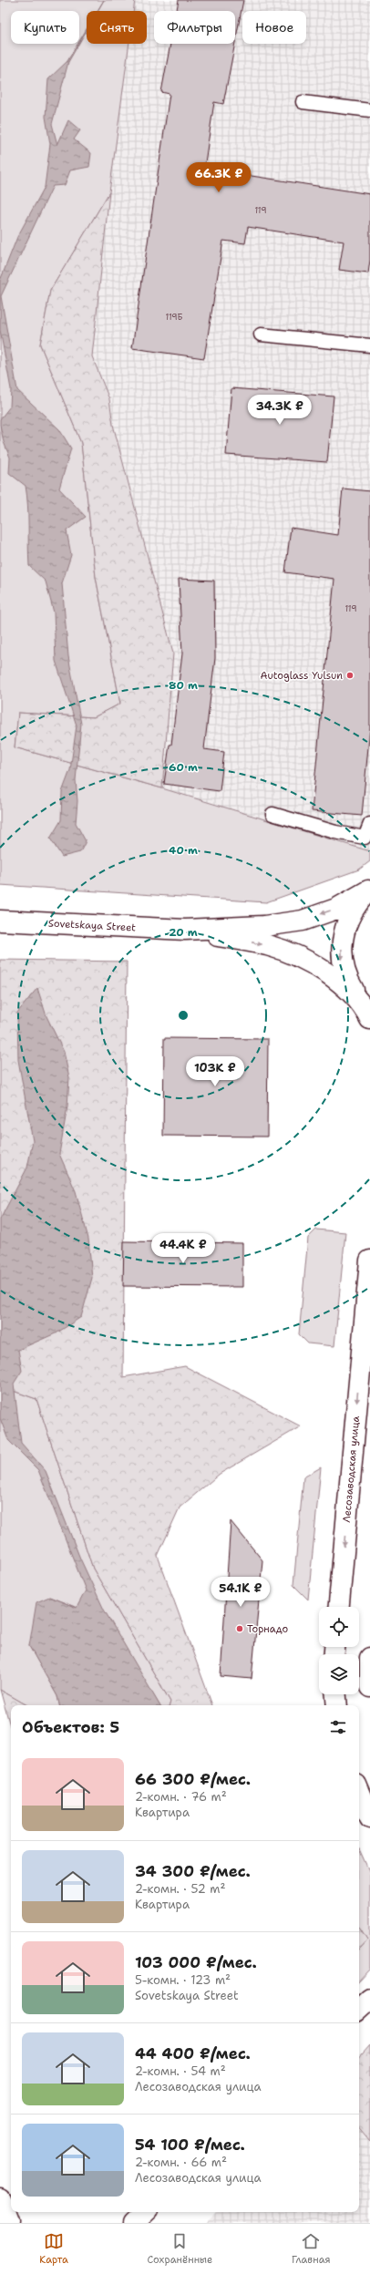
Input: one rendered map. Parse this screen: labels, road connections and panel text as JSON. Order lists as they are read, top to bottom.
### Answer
{
  "streets": {
    "main road": ["Sovetskaya Street", "Лесозаводская улица"]
  },
  "one_way": ["Лесозаводская улица"],
  "places": ["Autoglass Yulsun", "Торнадо"],
  "house_numbers": ["119", "119Б", "119"],
  "page": {
    "chip": [
      "Купить",
      "Снять",
      "Фильтры",
      "Новое"
    ],
    "price": [
      "66.3K ₽",
      "34.3K ₽",
      "103K ₽",
      "44.4K ₽",
      "54.1K ₽"
    ],
    "heading": "Объектов: 5",
    "list": [
      {
        "name": "66 300 ₽/мес.",
        "note": "2-комн. · 76 m² · Квартира"
      },
      {
        "name": "34 300 ₽/мес.",
        "note": "2-комн. · 52 m² · Квартира"
      },
      {
        "name": "103 000 ₽/мес.",
        "note": "5-комн. · 123 m² · Sovetskaya Street"
      },
      {
        "name": "44 400 ₽/мес.",
        "note": "2-комн. · 54 m² · Лесозаводская улица"
      },
      {
        "name": "54 100 ₽/мес.",
        "note": "2-комн. · 66 m² · Лесозаводская улица"
      }
    ],
    "tabs": ["Карта", "Сохранённые", "Главная"]
  },
  "rings": [
    "80 m",
    "60 m",
    "40 m",
    "20 m"
  ]
}
